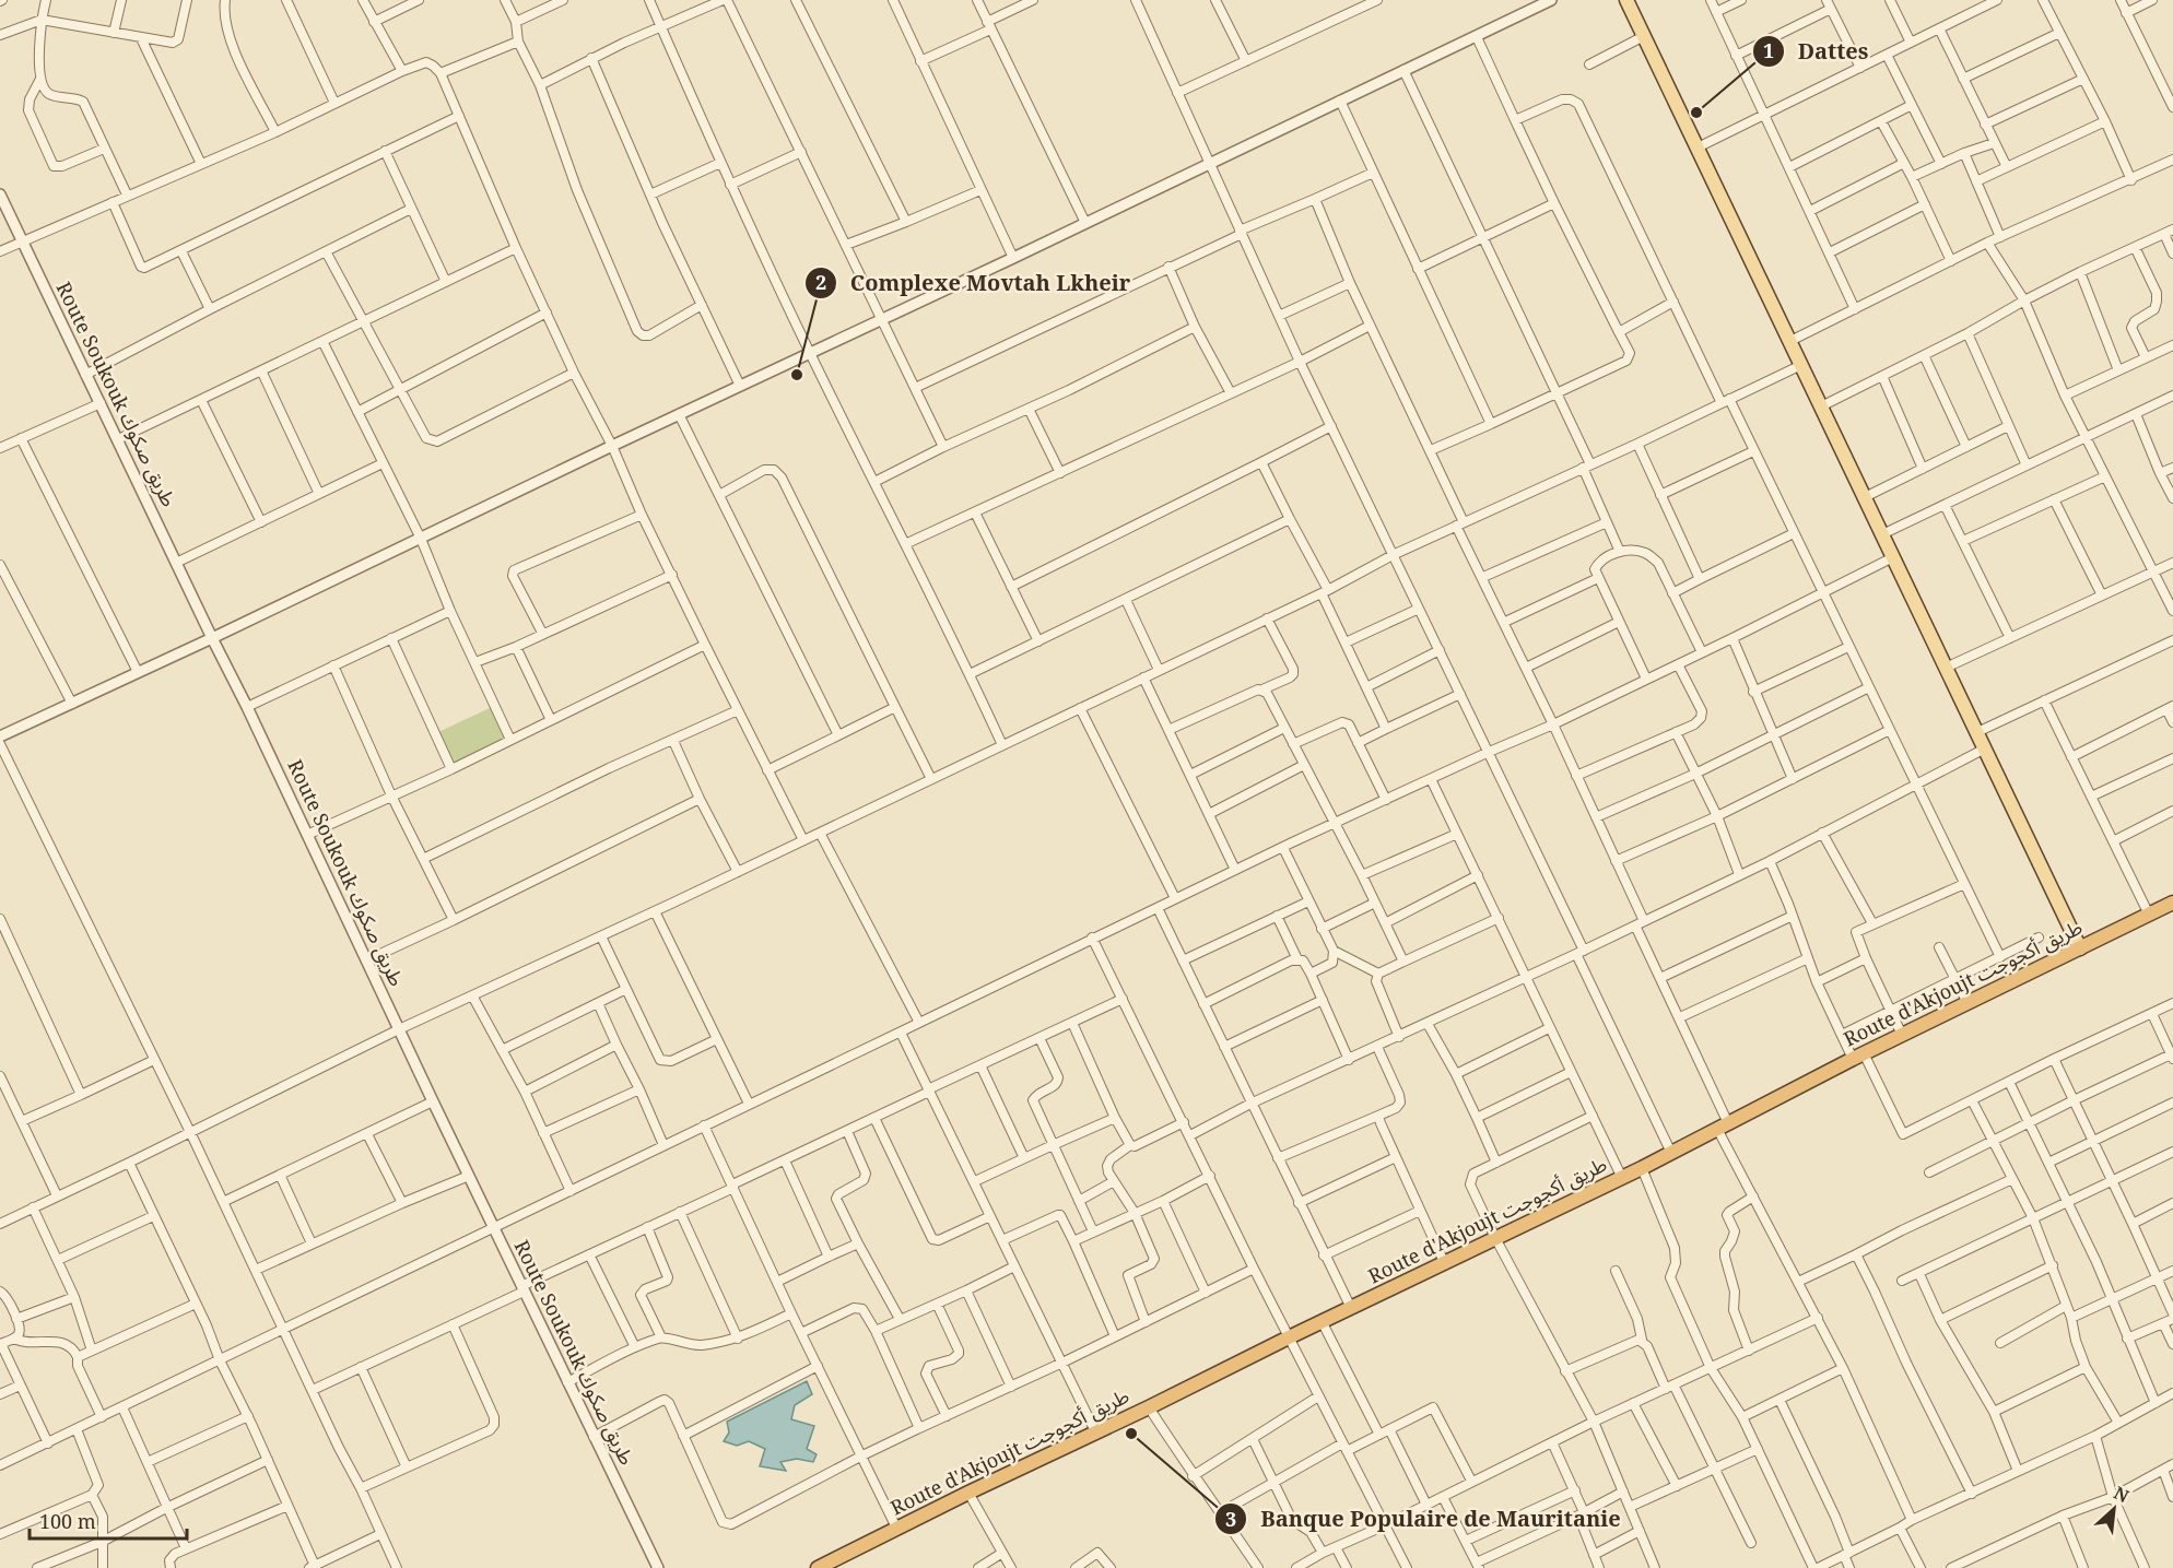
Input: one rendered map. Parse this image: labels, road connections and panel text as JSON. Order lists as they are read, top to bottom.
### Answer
{
  "streets": {
    "highway": ["Route d'Akjoujt طريق أكجوجت"],
    "street": ["Route Soukouk طريق صكوك"]
  },
  "places": ["Dattes", "Complexe Movtah Lkheir", "Banque Populaire de Mauritanie"],
  "scale_bar": "100 m",
  "north": "top right"
}
